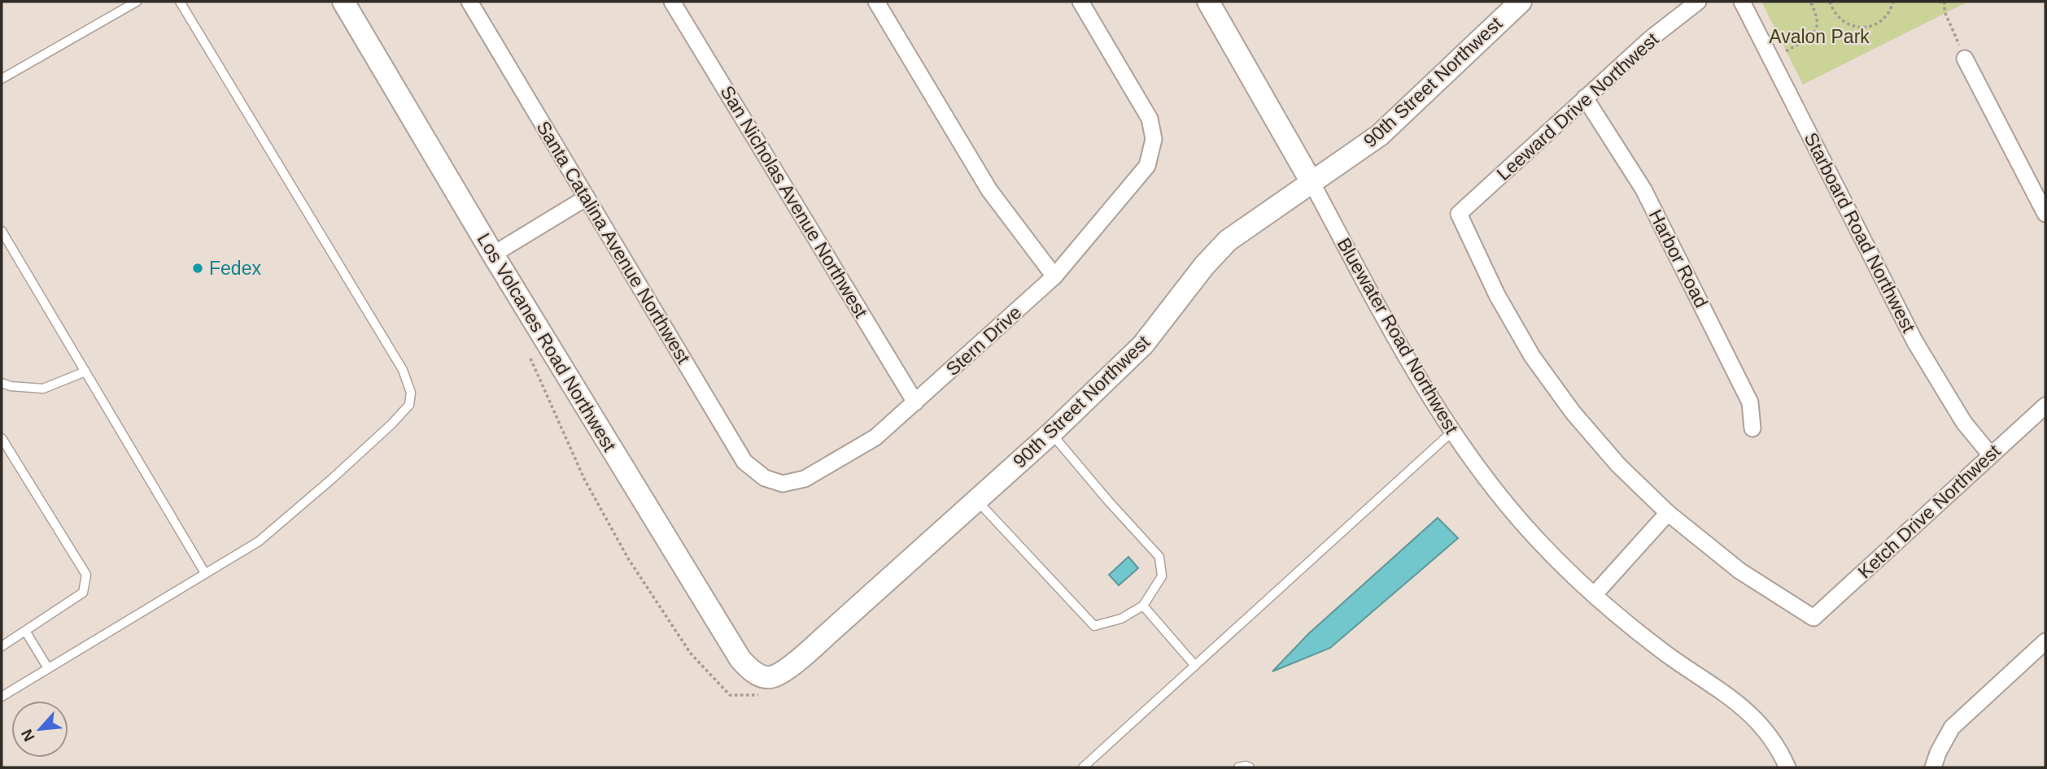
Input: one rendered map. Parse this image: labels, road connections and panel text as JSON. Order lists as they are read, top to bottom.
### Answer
{
  "streets": {
    "street": [
      "90th Street Northwest",
      "Leeward Drive Northwest",
      "San Nicholas Avenue Northwest",
      "Starboard Road Northwest",
      "Santa Catalina Avenue Northwest",
      "Harbor Road",
      "Bluewater Road Northwest",
      "Stern Drive",
      "Los Volcanes Road Northwest",
      "Ketch Drive Northwest"
    ]
  },
  "crossings": [
    ["90th Street Northwest", "Bluewater Road Northwest"],
    ["90th Street Northwest", "Los Volcanes Road Northwest"],
    ["Leeward Drive Northwest", "Harbor Road"],
    ["Leeward Drive Northwest", "Ketch Drive Northwest"],
    ["San Nicholas Avenue Northwest", "Stern Drive"],
    ["Starboard Road Northwest", "Ketch Drive Northwest"],
    ["Santa Catalina Avenue Northwest", "Stern Drive"]
  ],
  "parks": ["Avalon Park"],
  "places": ["Fedex"],
  "north": "bottom left"
}
